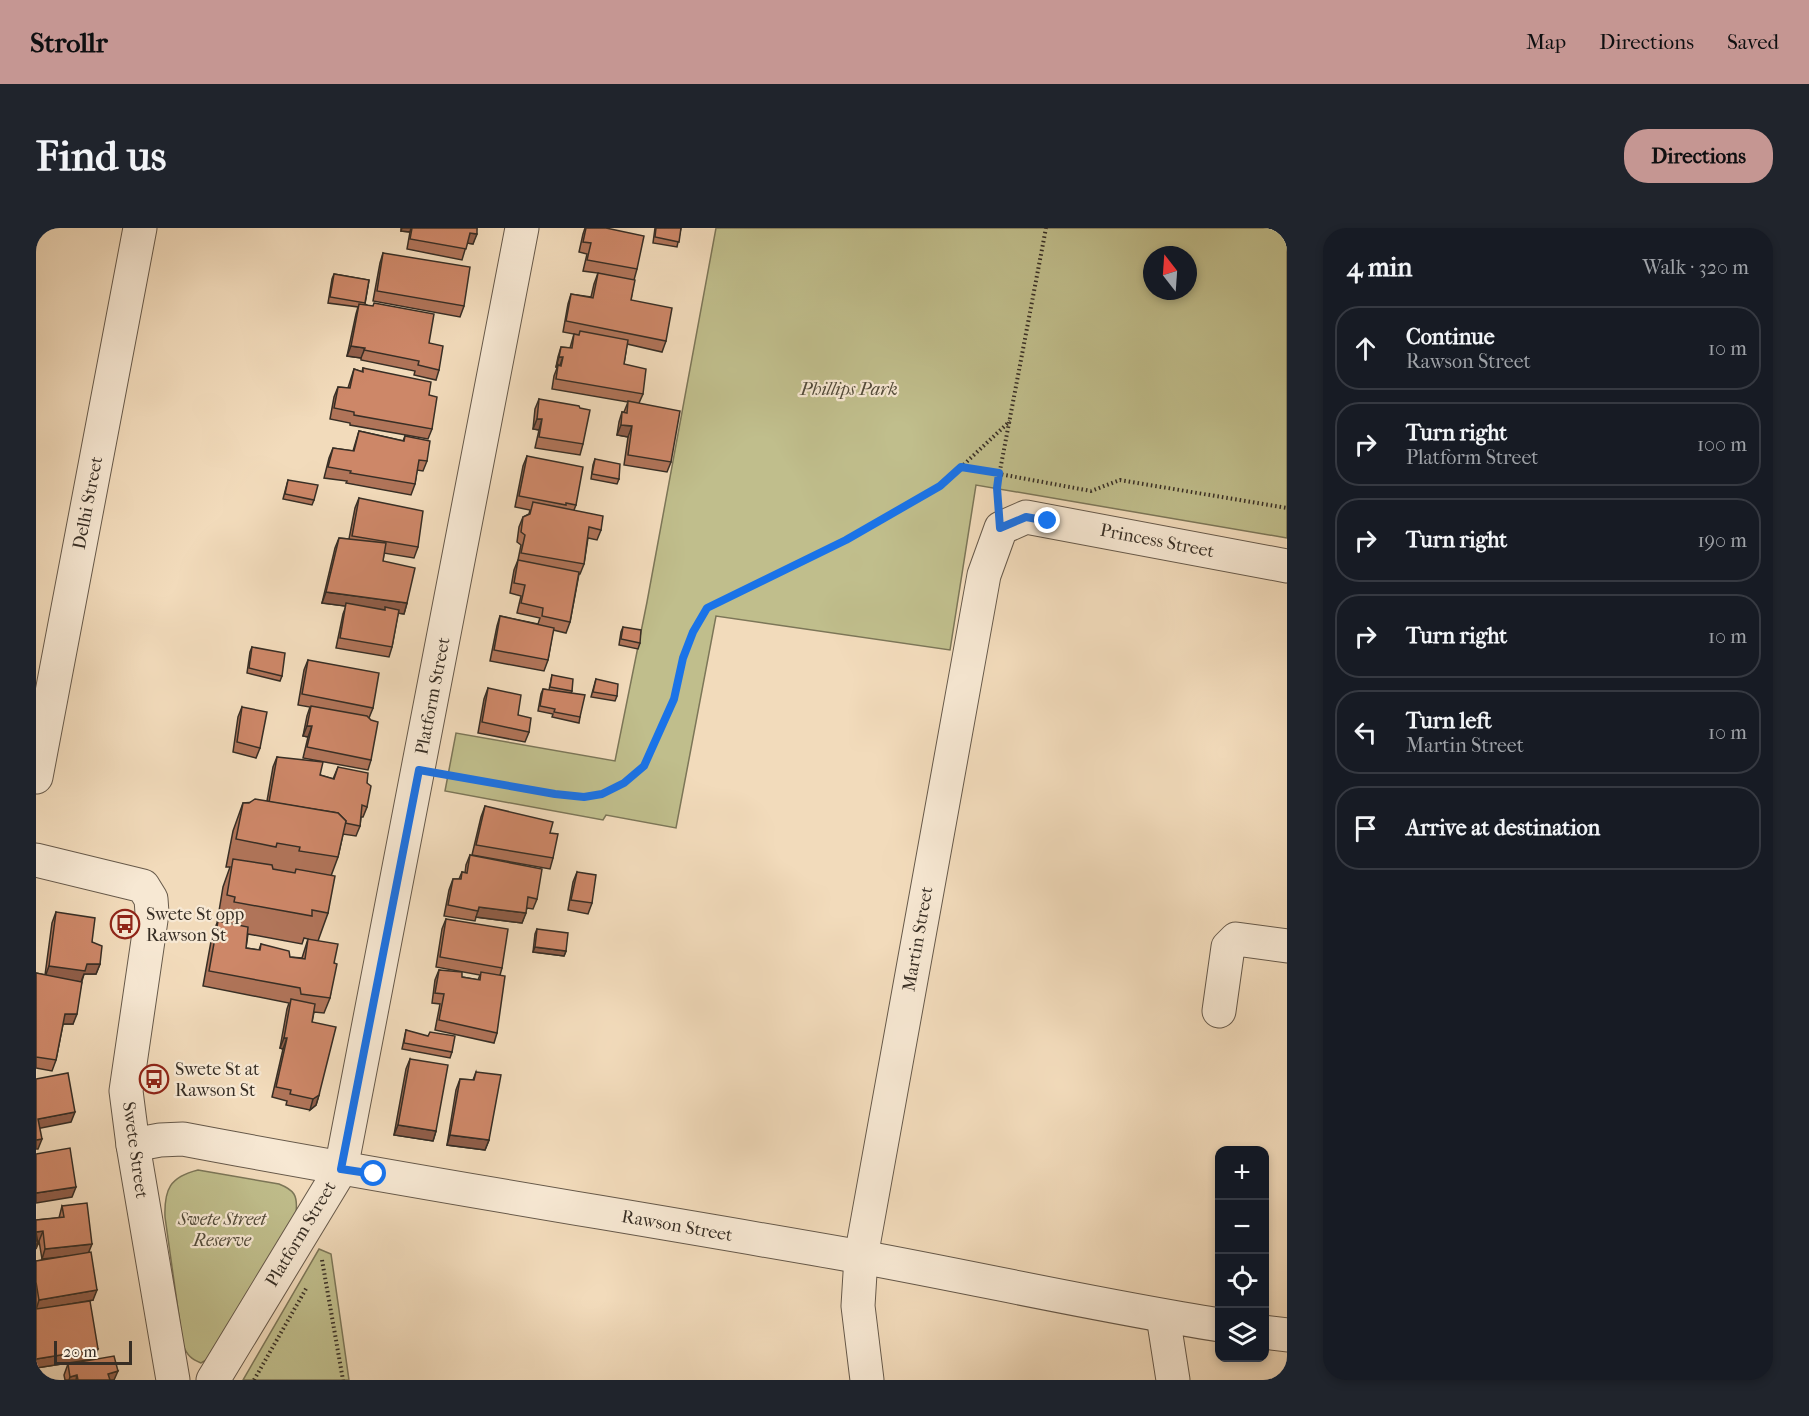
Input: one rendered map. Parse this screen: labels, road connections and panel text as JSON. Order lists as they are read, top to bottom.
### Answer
{
  "streets": {
    "street": [
      "Delhi Street",
      "Princess Street",
      "Platform Street",
      "Martin Street",
      "Swete Street",
      "Rawson Street"
    ]
  },
  "crossings": [
    ["Princess Street", "Martin Street"],
    ["Platform Street", "Rawson Street"],
    ["Martin Street", "Rawson Street"],
    ["Swete Street", "Rawson Street"]
  ],
  "parks": ["Phillips Park", "Swete Street Reserve"],
  "places": {
    "bus stop": ["Swete St opp Rawson St", "Swete St at Rawson St"]
  },
  "scale_bar": "20 m",
  "north": "top",
  "page": {
    "header": "Strollr",
    "nav": ["Map", "Directions", "Saved"],
    "buttons": "Directions",
    "title": "Find us",
    "heading": ["4 min", "Walk · 320 m"],
    "list": [
      ["Continue", "Rawson Street", "10 m"],
      ["Turn right", "Platform Street", "100 m"],
      ["Turn right", "190 m"],
      ["Turn right", "10 m"],
      ["Turn left", "Martin Street", "10 m"],
      "Arrive at destination"
    ],
    "map_buttons": ["+", "−"],
    "scale": "20 m"
  }
}
